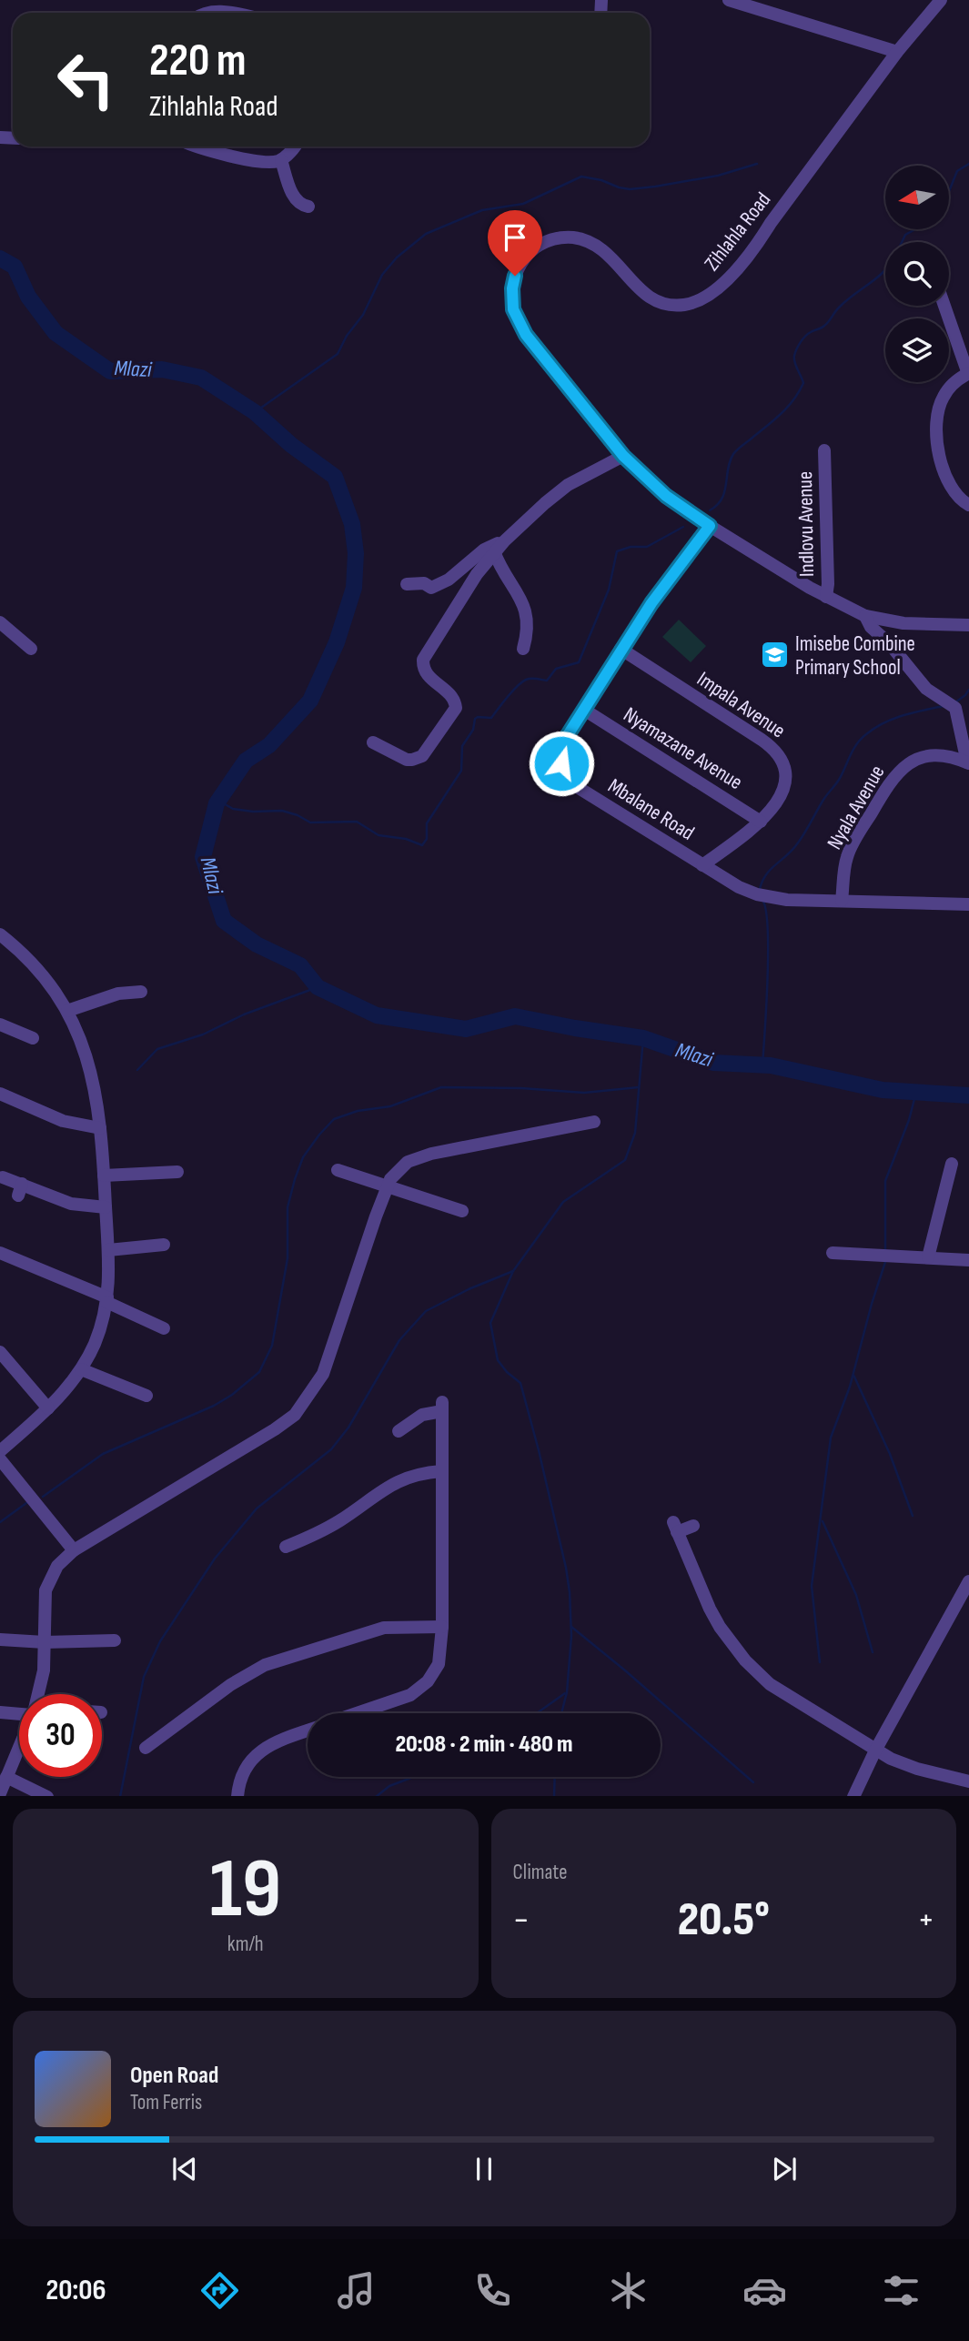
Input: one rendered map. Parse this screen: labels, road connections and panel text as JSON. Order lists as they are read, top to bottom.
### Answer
{
  "streets": {
    "street": [
      "Zihlahla Road",
      "Indlovu Avenue",
      "Impala Avenue",
      "Nyamazane Avenue",
      "Nyala Avenue",
      "Mbalane Road"
    ]
  },
  "crossings": [
    ["Zihlahla Road", "Indlovu Avenue"],
    ["Zihlahla Road", "Mbalane Road"],
    ["Impala Avenue", "Nyamazane Avenue"],
    ["Impala Avenue", "Mbalane Road"],
    ["Nyamazane Avenue", "Mbalane Road"],
    ["Nyala Avenue", "Mbalane Road"]
  ],
  "water": ["Mlazi"],
  "places": {
    "school or university": ["Imisebe Combine Primary School"]
  },
  "north": "left",
  "page": {
    "turn": ["220 m", "Zihlahla Road"],
    "limit": "30",
    "trip": "20:08 · 2 min · 480 m",
    "tile": [
      ["19", "km/h"],
      "Climate"
    ],
    "heat": ["−", "20.5°", "+"],
    "song": ["Open Road", "Tom Ferris"],
    "tabs": "20:06"
  }
}
